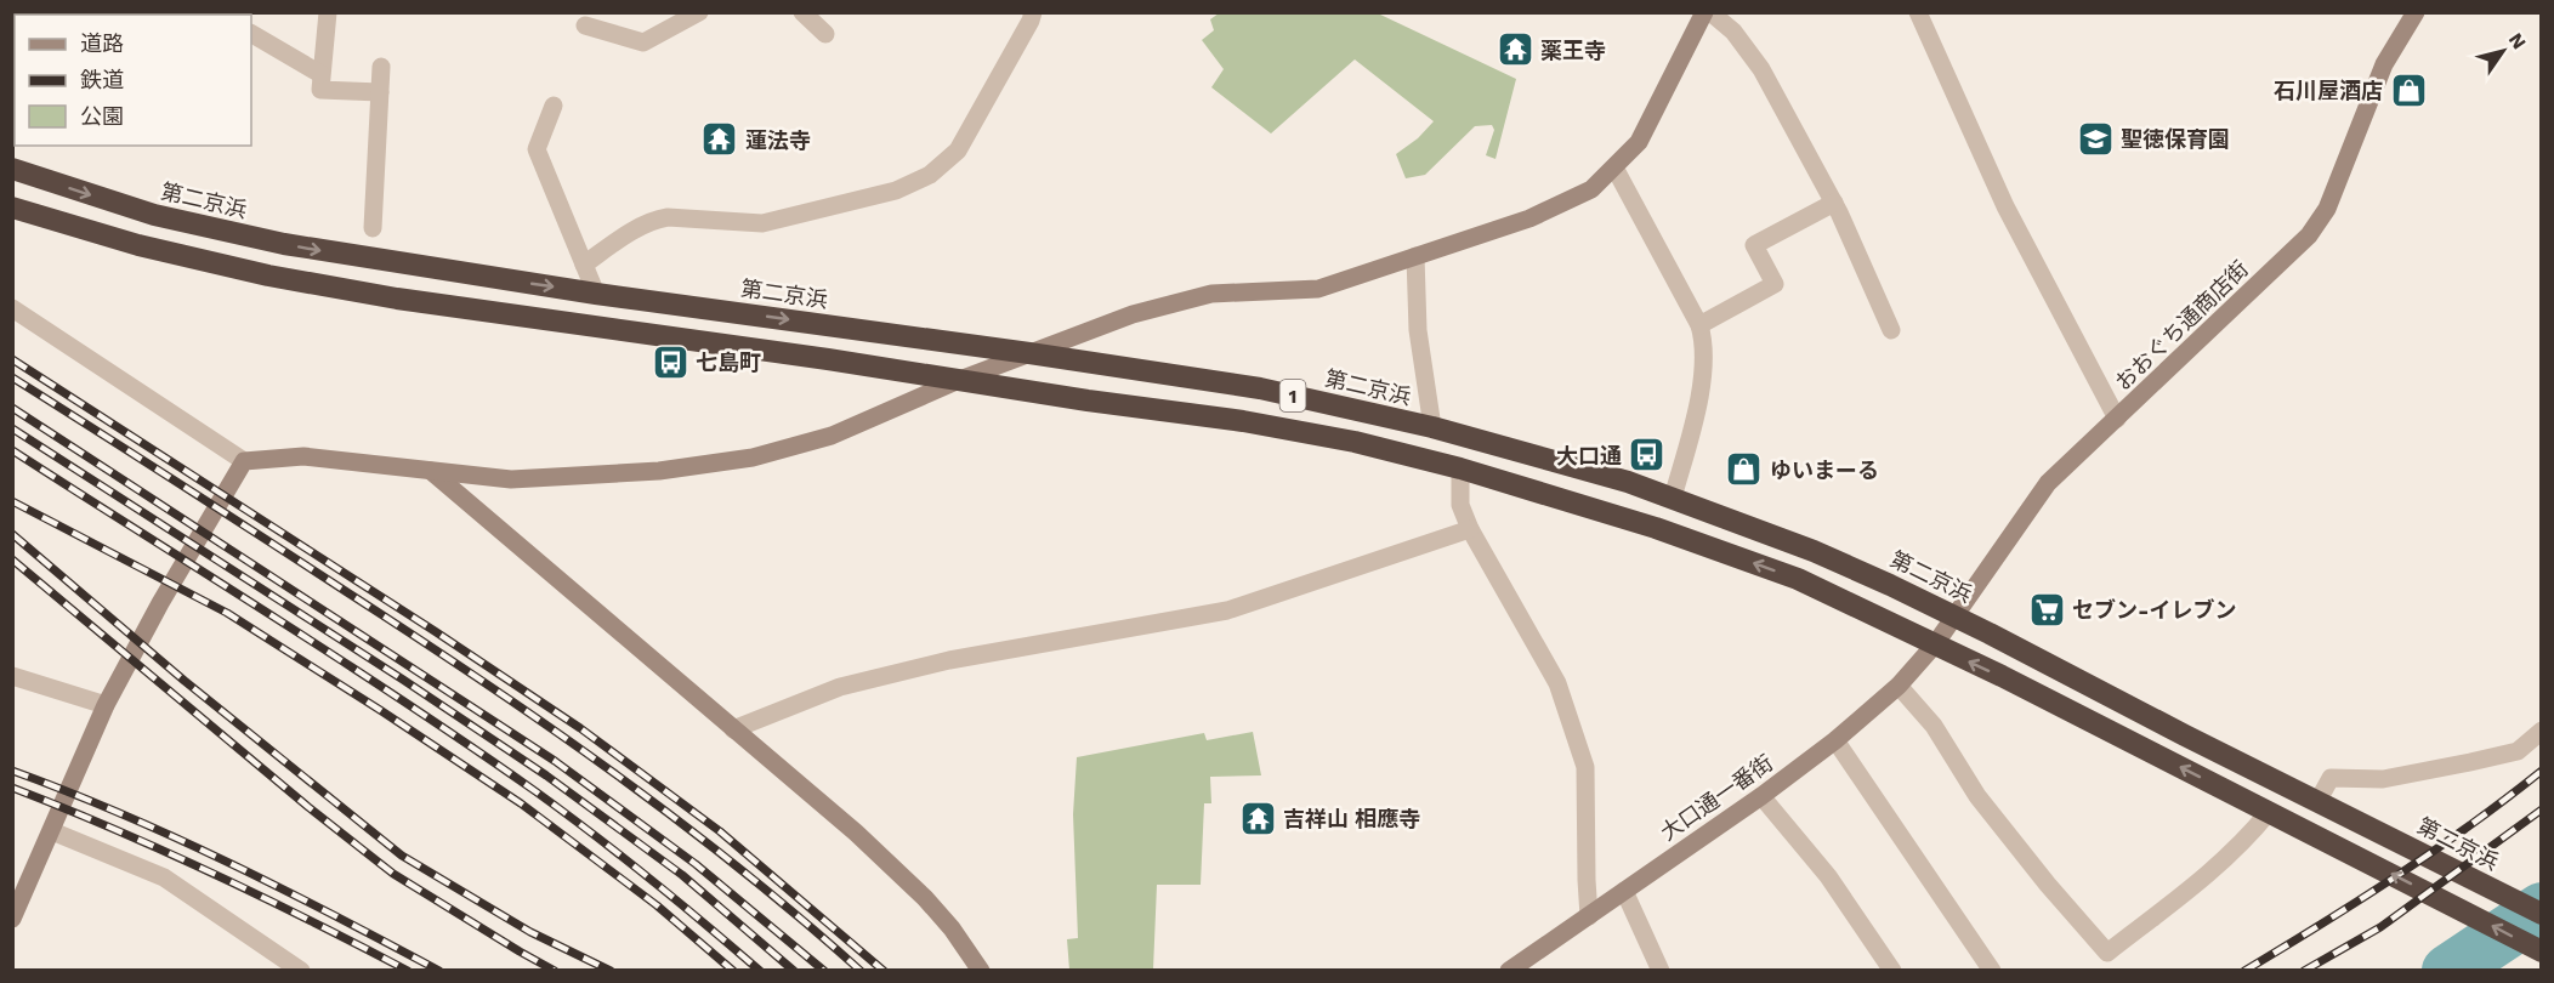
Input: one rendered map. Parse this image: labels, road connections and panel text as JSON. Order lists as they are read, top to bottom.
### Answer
{
  "streets": {
    "highway": ["第二京浜", "1"],
    "street": ["おおぐち通商店街", "大口通一番街"]
  },
  "crossings": [
    ["第二京浜", "おおぐち通商店街"],
    ["おおぐち通商店街", "1"],
    ["おおぐち通商店街", "大口通一番街"],
    ["1", "大口通一番街"]
  ],
  "places": {
    "temple": ["薬王寺", "蓮法寺", "吉祥山 相應寺"],
    "shop": ["石川屋酒店", "ゆいまーる"],
    "school or university": ["聖徳保育園"],
    "bus stop": ["七島町", "大口通"],
    "supermarket": ["セブン-イレブン"]
  },
  "legend": ["道路", "鉄道", "公園"],
  "north": "top right"
}
